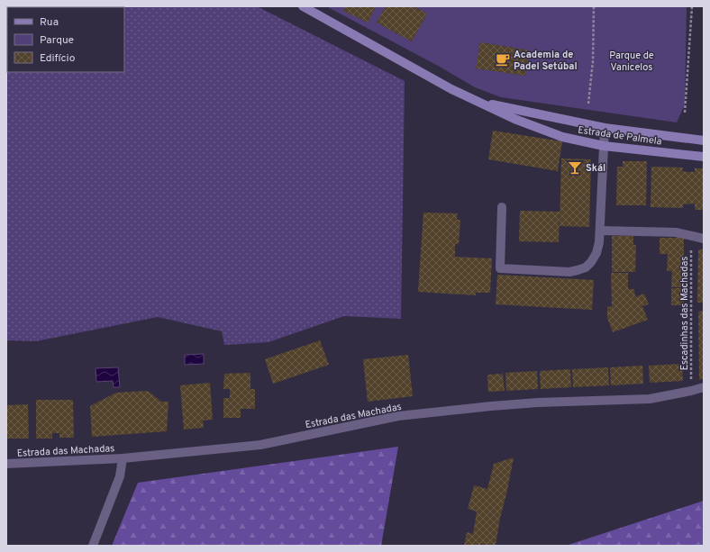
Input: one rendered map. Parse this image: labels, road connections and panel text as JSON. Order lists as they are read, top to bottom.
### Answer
{
  "streets": {
    "street": ["Estrada de Palmela", "Estrada das Machadas"],
    "path": ["Escadinhas das Machadas"]
  },
  "crossings": [
    ["Escadinhas das Machadas", "Estrada das Machadas"]
  ],
  "parks": ["Parque de Vanicelos"],
  "places": {
    "cafe": ["Academia de Padel Setúbal"],
    "bar": ["Skál"]
  },
  "legend": ["Rua", "Parque", "Edifício"]
}
